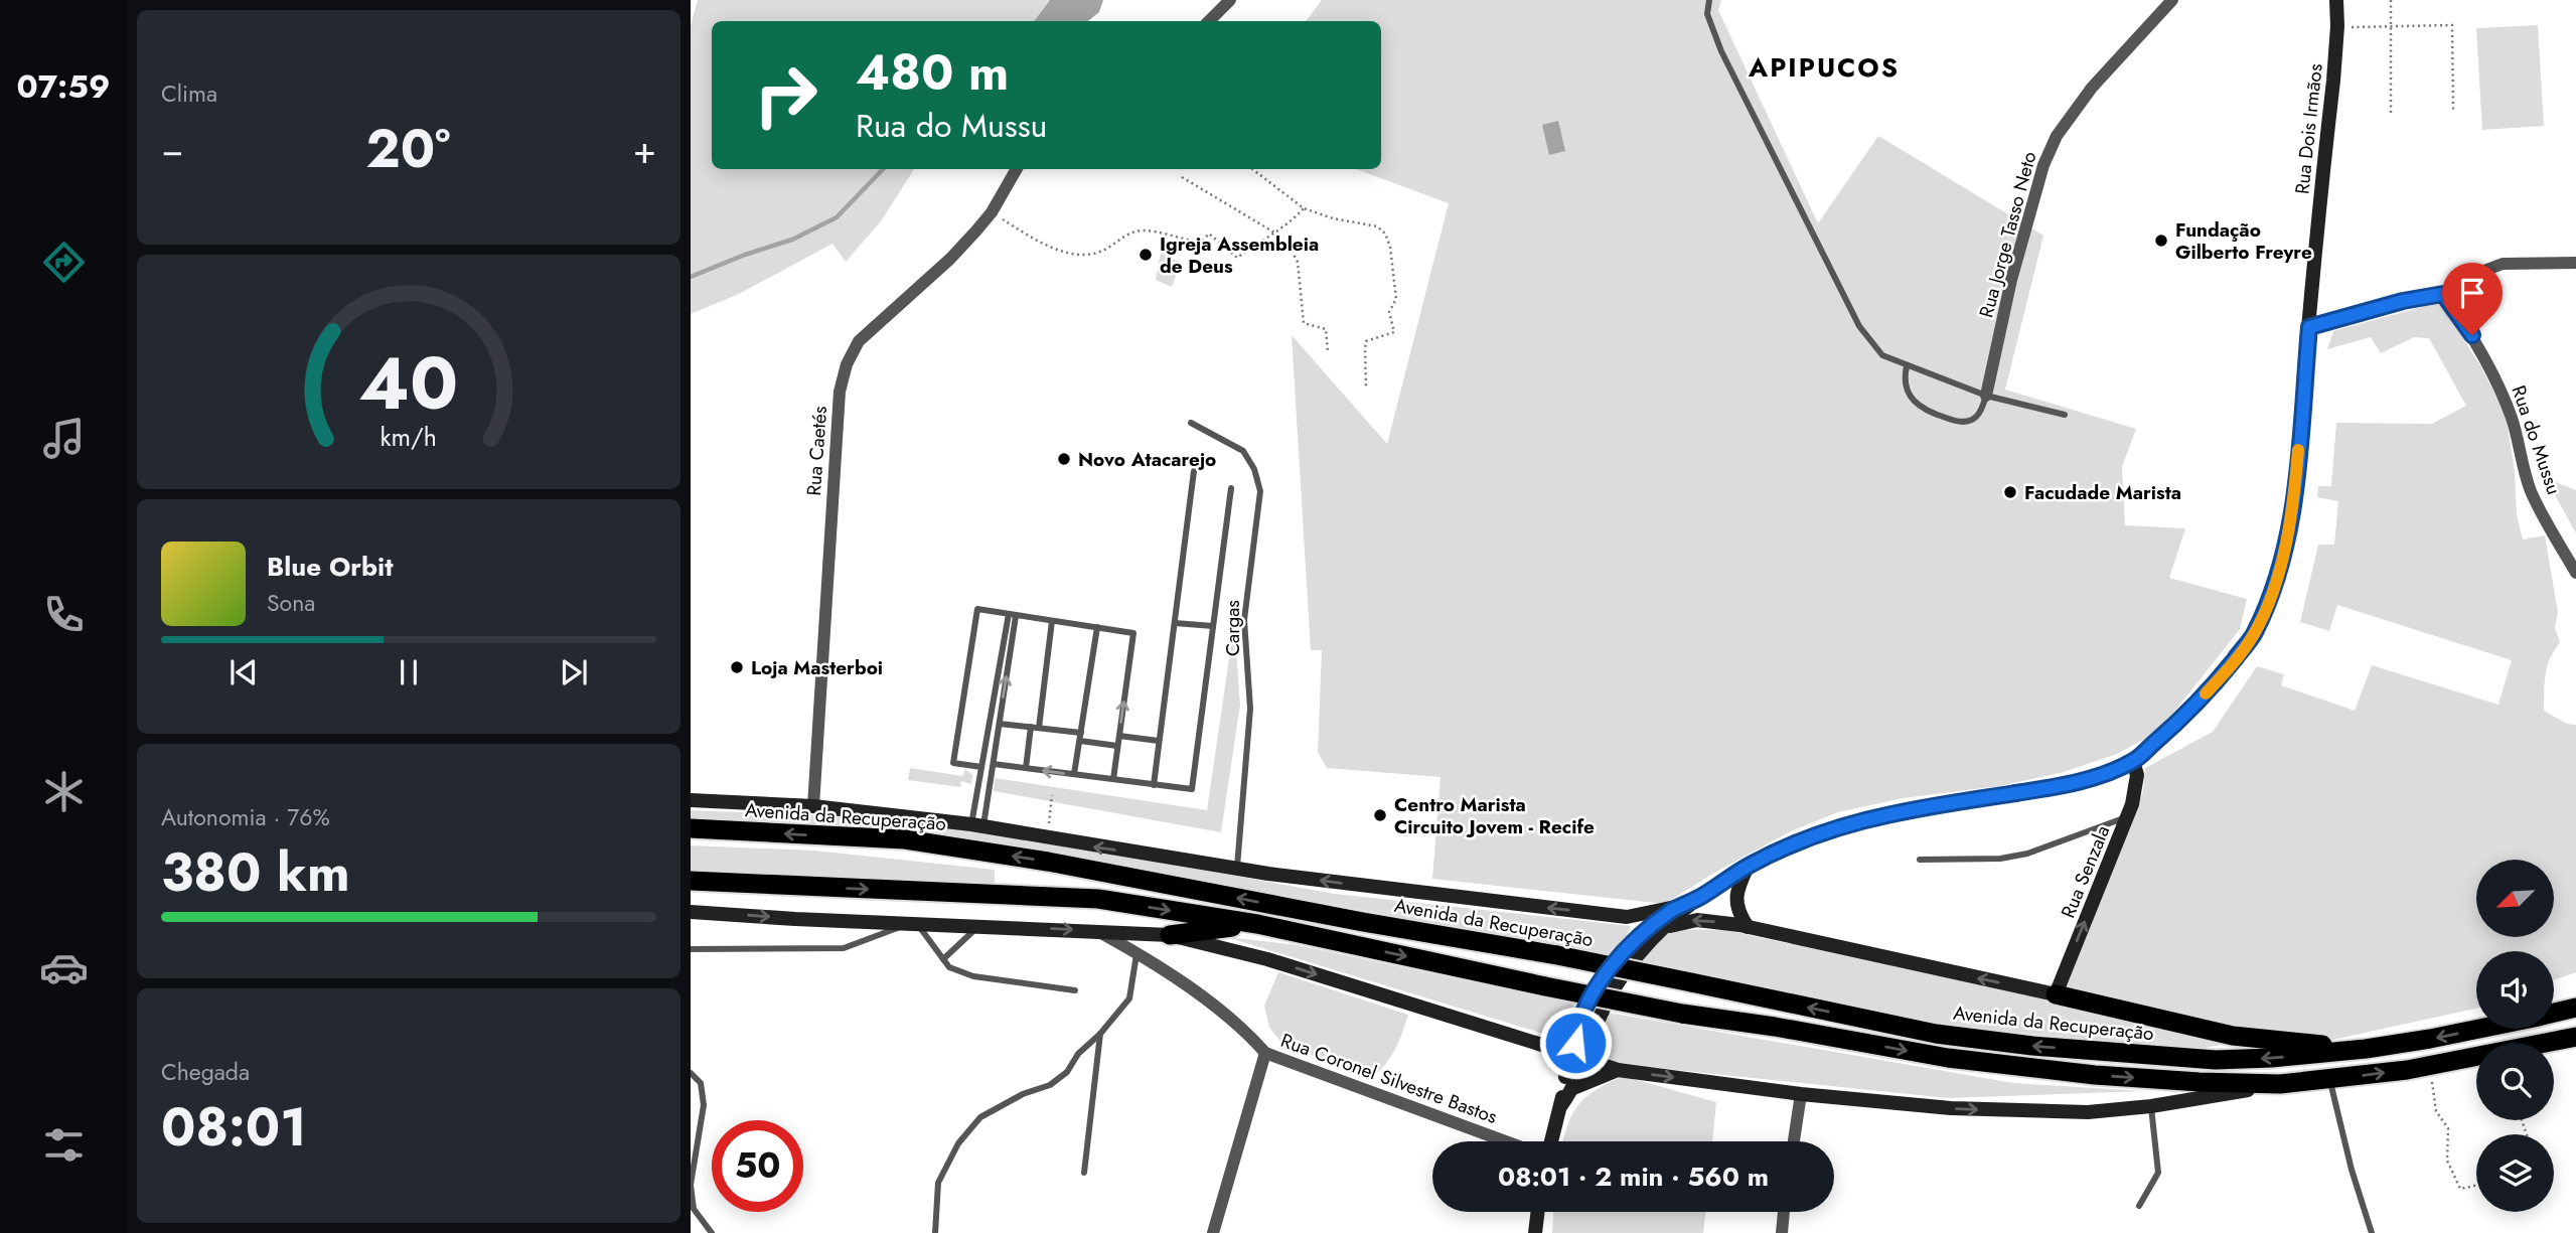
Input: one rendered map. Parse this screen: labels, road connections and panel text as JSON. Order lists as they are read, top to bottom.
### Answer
{
  "streets": {
    "highway": ["Avenida da Recuperação"],
    "main road": ["Rua Dois Irmãos", "Rua Senzala"],
    "street": [
      "Rua Jorge Tasso Neto",
      "Rua do Mussu",
      "Rua Caetés",
      "Rua Coronel Silvestre Bastos"
    ],
    "lane": ["Cargas"]
  },
  "crossings": [
    ["Rua Dois Irmãos", "Avenida da Recuperação"],
    ["Rua Dois Irmãos", "Rua Senzala"],
    ["Rua Caetés", "Avenida da Recuperação"],
    ["Cargas", "Avenida da Recuperação"],
    ["Avenida da Recuperação", "Rua Senzala"]
  ],
  "one_way": ["Rua Senzala"],
  "districts": ["APIPUCOS"],
  "places": [
    "Fundação Gilberto Freyre",
    "Igreja Assembleia de Deus",
    "Novo Atacarejo",
    "Facudade Marista",
    "Loja Masterboi",
    "Centro Marista Circuito Jovem - Recife"
  ],
  "north": "bottom left",
  "page": {
    "tabs": "07:59",
    "tile": [
      "Clima",
      ["Autonomia · 76%", "380 km"],
      ["Chegada", "08:01"]
    ],
    "turn": ["480 m", "Rua do Mussu"],
    "heat": ["−", "20°", "+"],
    "song": ["Blue Orbit", "Sona"],
    "limit": "50",
    "trip": "08:01 · 2 min · 560 m",
    "gauge": ["40", "km/h"]
  }
}
